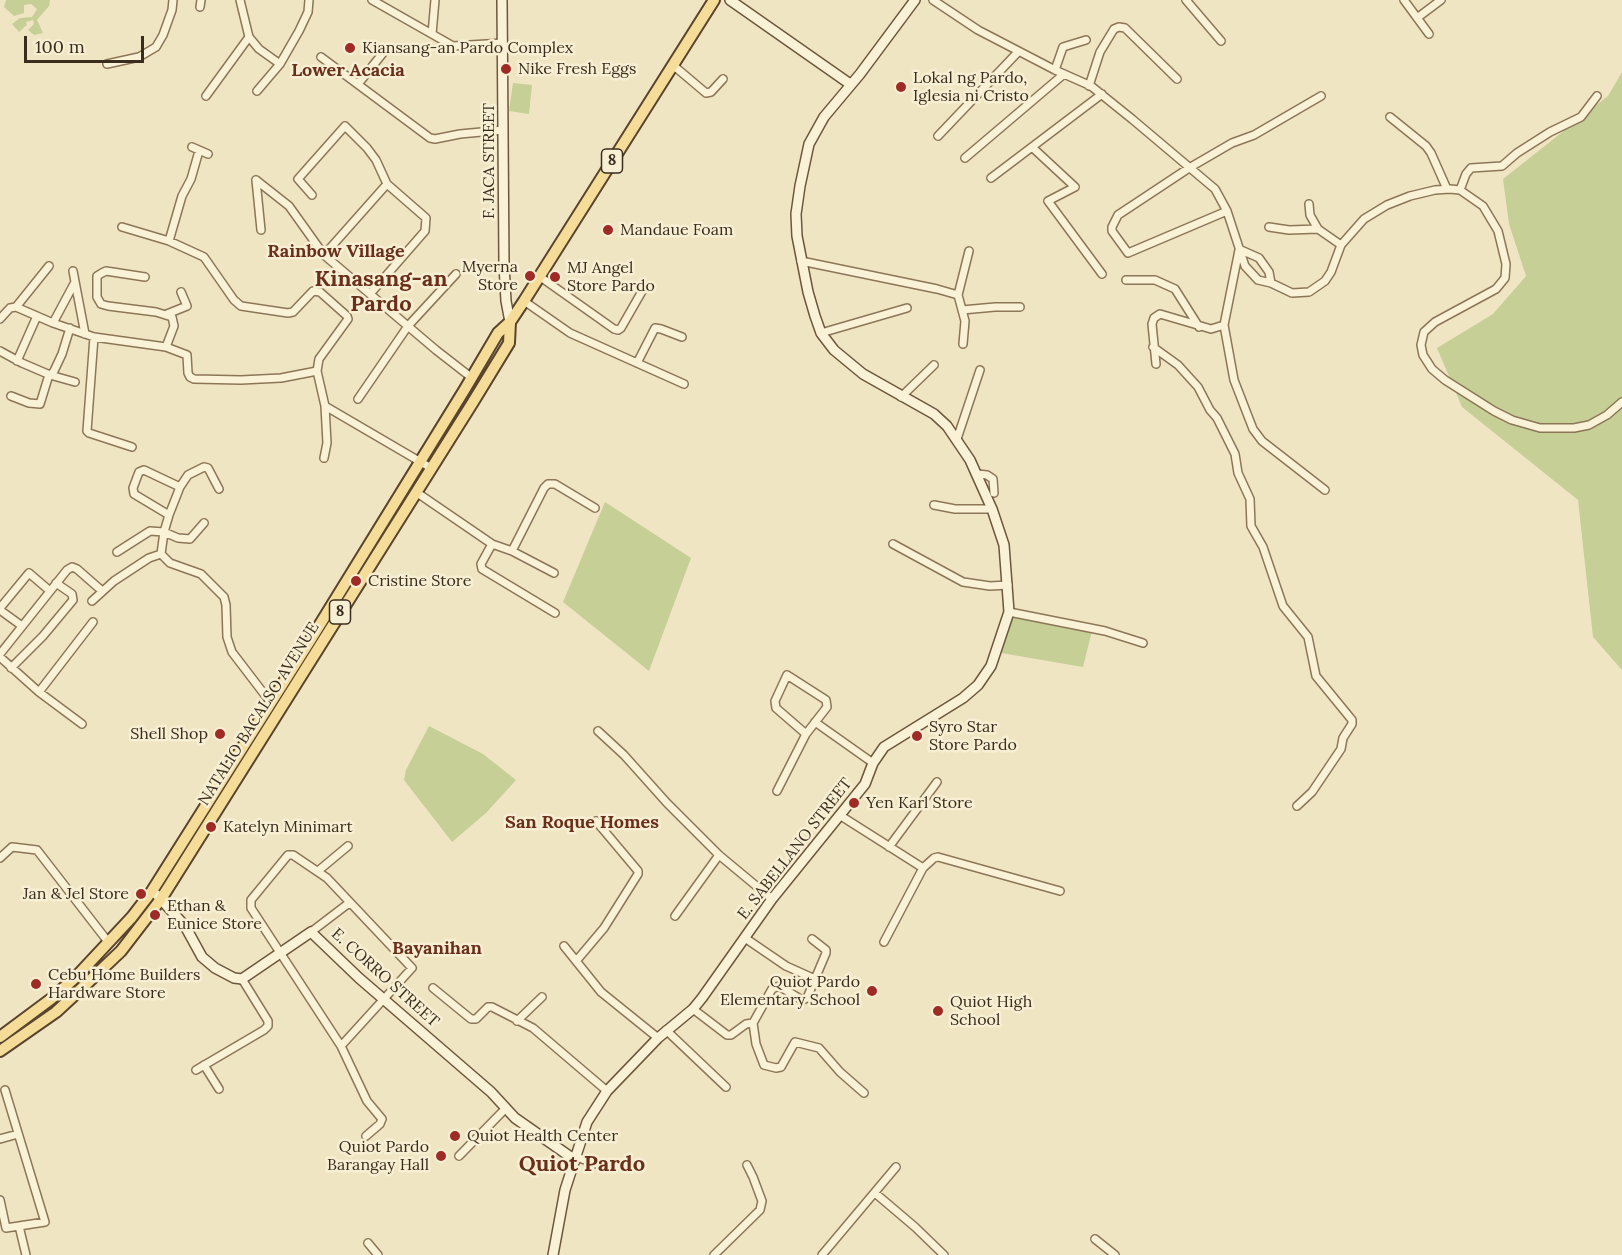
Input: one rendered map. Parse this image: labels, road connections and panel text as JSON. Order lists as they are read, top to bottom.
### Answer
{
  "streets": {
    "main road": ["8", "NATALIO BACALSO AVENUE"],
    "street": ["F. JACA STREET", "E. SABELLANO STREET", "E. CORRO STREET"]
  },
  "crossings": [
    ["F. JACA STREET", "NATALIO BACALSO AVENUE"],
    ["E. SABELLANO STREET", "E. CORRO STREET"]
  ],
  "districts": [
    "Lower Acacia",
    "Rainbow Village",
    "Kinasang-an Pardo",
    "San Roque Homes",
    "Bayanihan",
    "Quiot Pardo"
  ],
  "places": [
    "Kiansang-an Pardo Complex",
    "Nike Fresh Eggs",
    "Lokal ng Pardo, Iglesia ni Cristo",
    "Mandaue Foam",
    "Myerna Store",
    "MJ Angel Store Pardo",
    "Cristine Store",
    "Shell Shop",
    "Syro Star Store Pardo",
    "Yen Karl Store",
    "Katelyn Minimart",
    "Jan & Jel Store",
    "Ethan & Eunice Store",
    "Cebu Home Builders Hardware Store",
    "Quiot Pardo Elementary School",
    "Quiot High School",
    "Quiot Health Center",
    "Quiot Pardo Barangay Hall"
  ],
  "scale_bar": "100 m"
}
